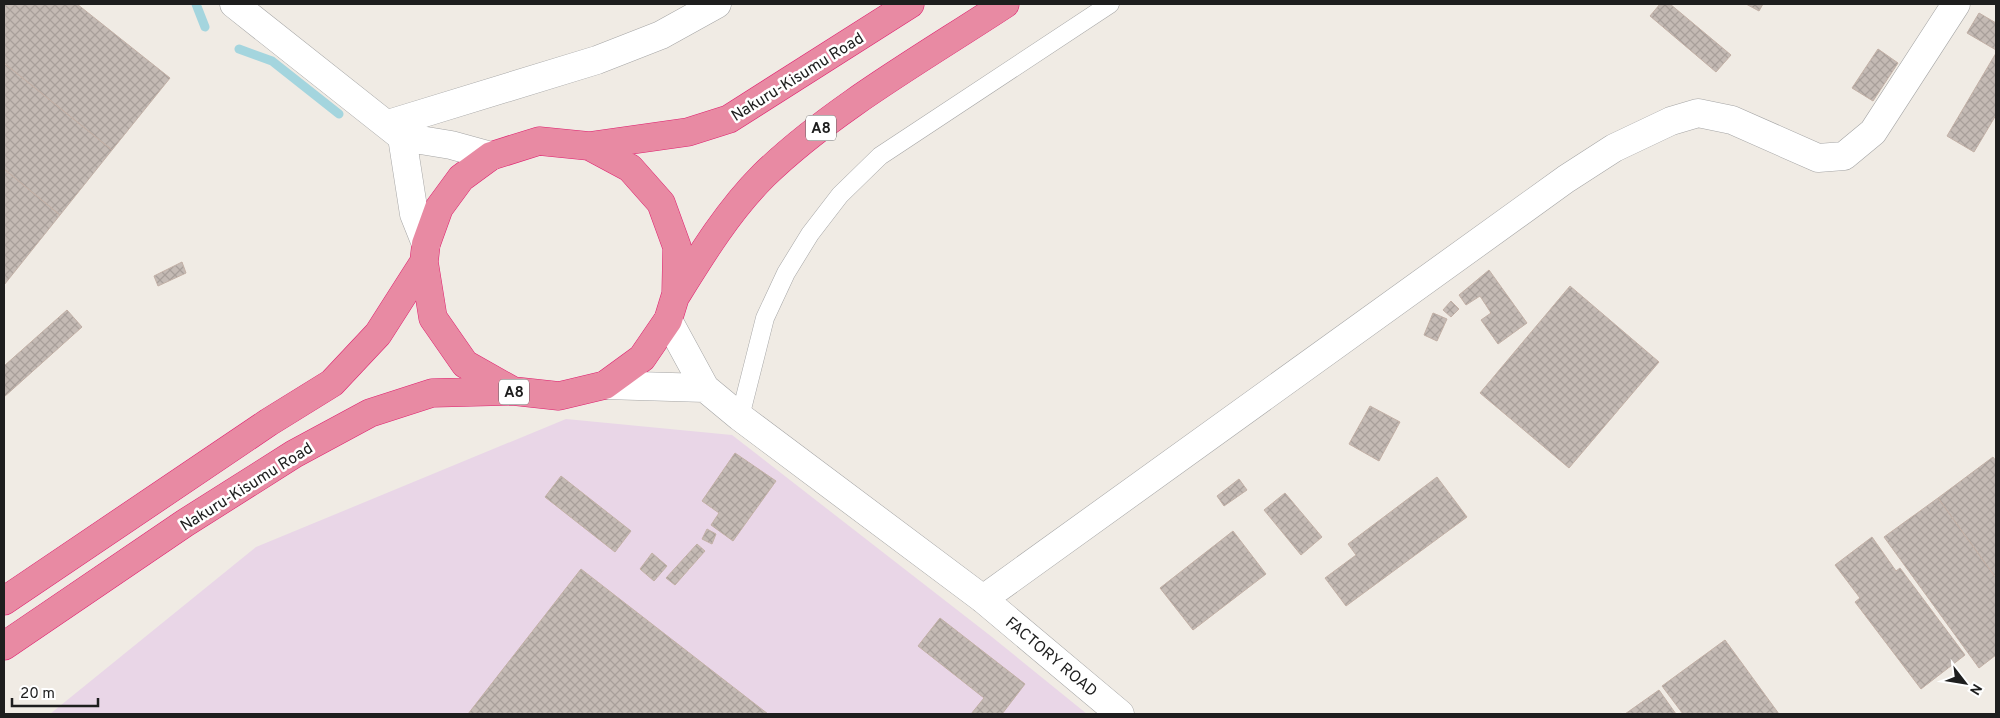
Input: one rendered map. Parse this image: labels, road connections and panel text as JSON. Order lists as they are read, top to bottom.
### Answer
{
  "streets": {
    "highway": ["Nakuru-Kisumu Road", "A8"],
    "street": ["FACTORY ROAD"]
  },
  "crossings": [
    ["Nakuru-Kisumu Road", "A8"]
  ],
  "scale_bar": "20 m",
  "north": "bottom right"
}
